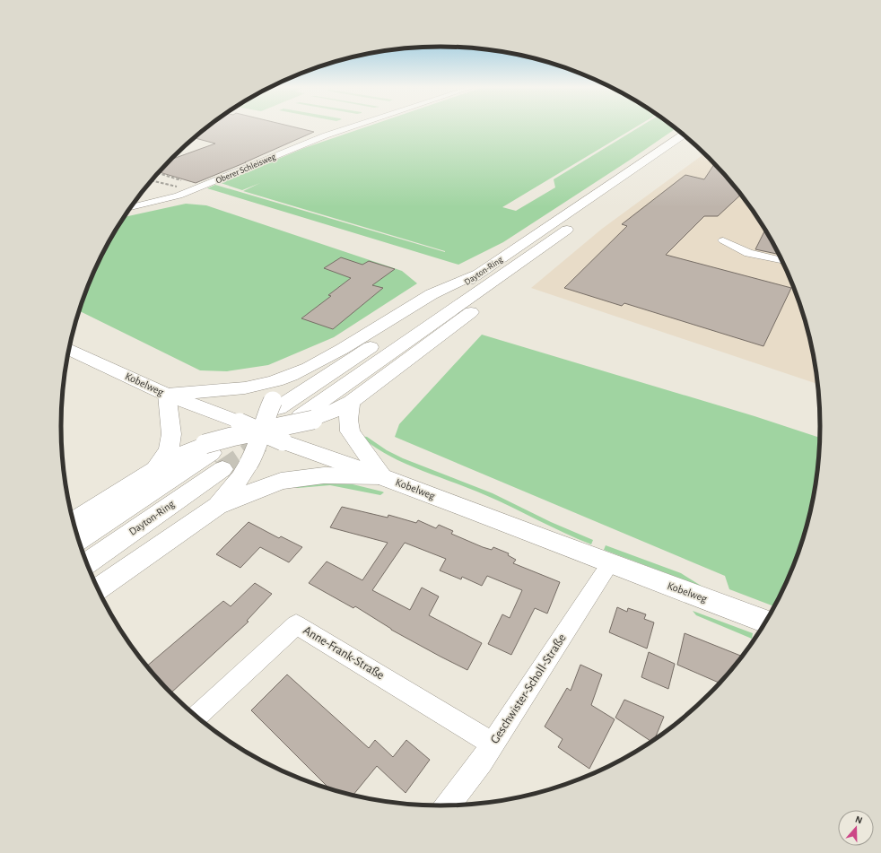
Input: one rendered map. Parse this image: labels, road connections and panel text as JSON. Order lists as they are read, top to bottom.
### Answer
{
  "streets": {
    "main road": ["Dayton-Ring", "Kobelweg"],
    "street": ["Oberer Schleisweg", "Anne-Frank-Straße", "Geschwister-Scholl-Straße"]
  },
  "crossings": [
    ["Kobelweg", "Geschwister-Scholl-Straße"],
    ["Anne-Frank-Straße", "Geschwister-Scholl-Straße"]
  ],
  "north": "top"
}
